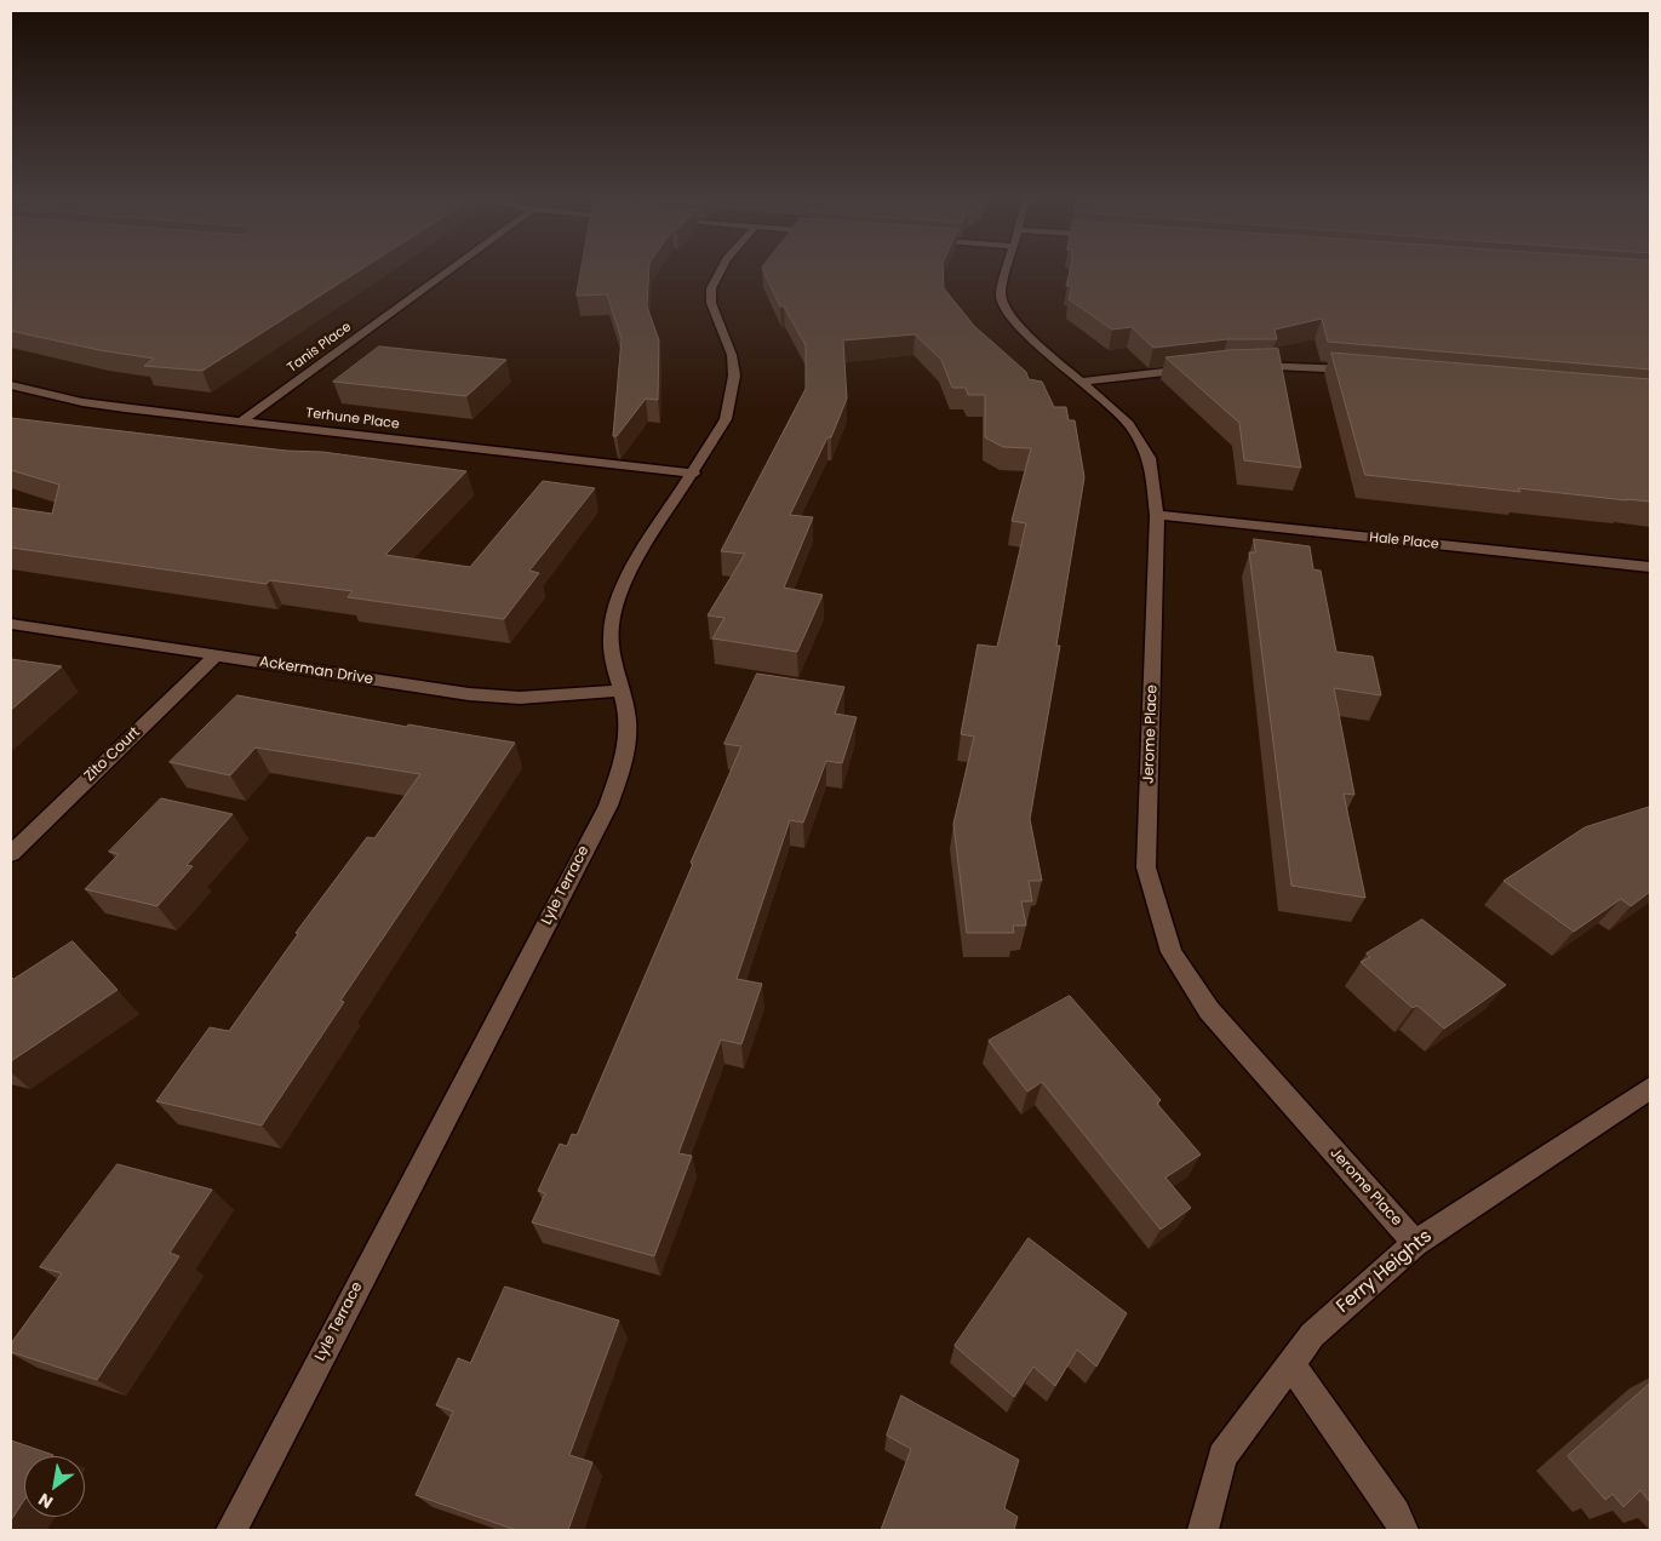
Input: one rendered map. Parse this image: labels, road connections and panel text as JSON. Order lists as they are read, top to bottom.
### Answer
{
  "streets": {
    "street": [
      "Tanis Place",
      "Terhune Place",
      "Hale Place",
      "Ackerman Drive",
      "Jerome Place",
      "Zito Court",
      "Lyle Terrace",
      "Ferry Heights"
    ]
  },
  "crossings": [
    ["Tanis Place", "Terhune Place"],
    ["Terhune Place", "Lyle Terrace"],
    ["Hale Place", "Jerome Place"],
    ["Ackerman Drive", "Zito Court"],
    ["Ackerman Drive", "Lyle Terrace"],
    ["Jerome Place", "Ferry Heights"]
  ],
  "north": "bottom left"
}
